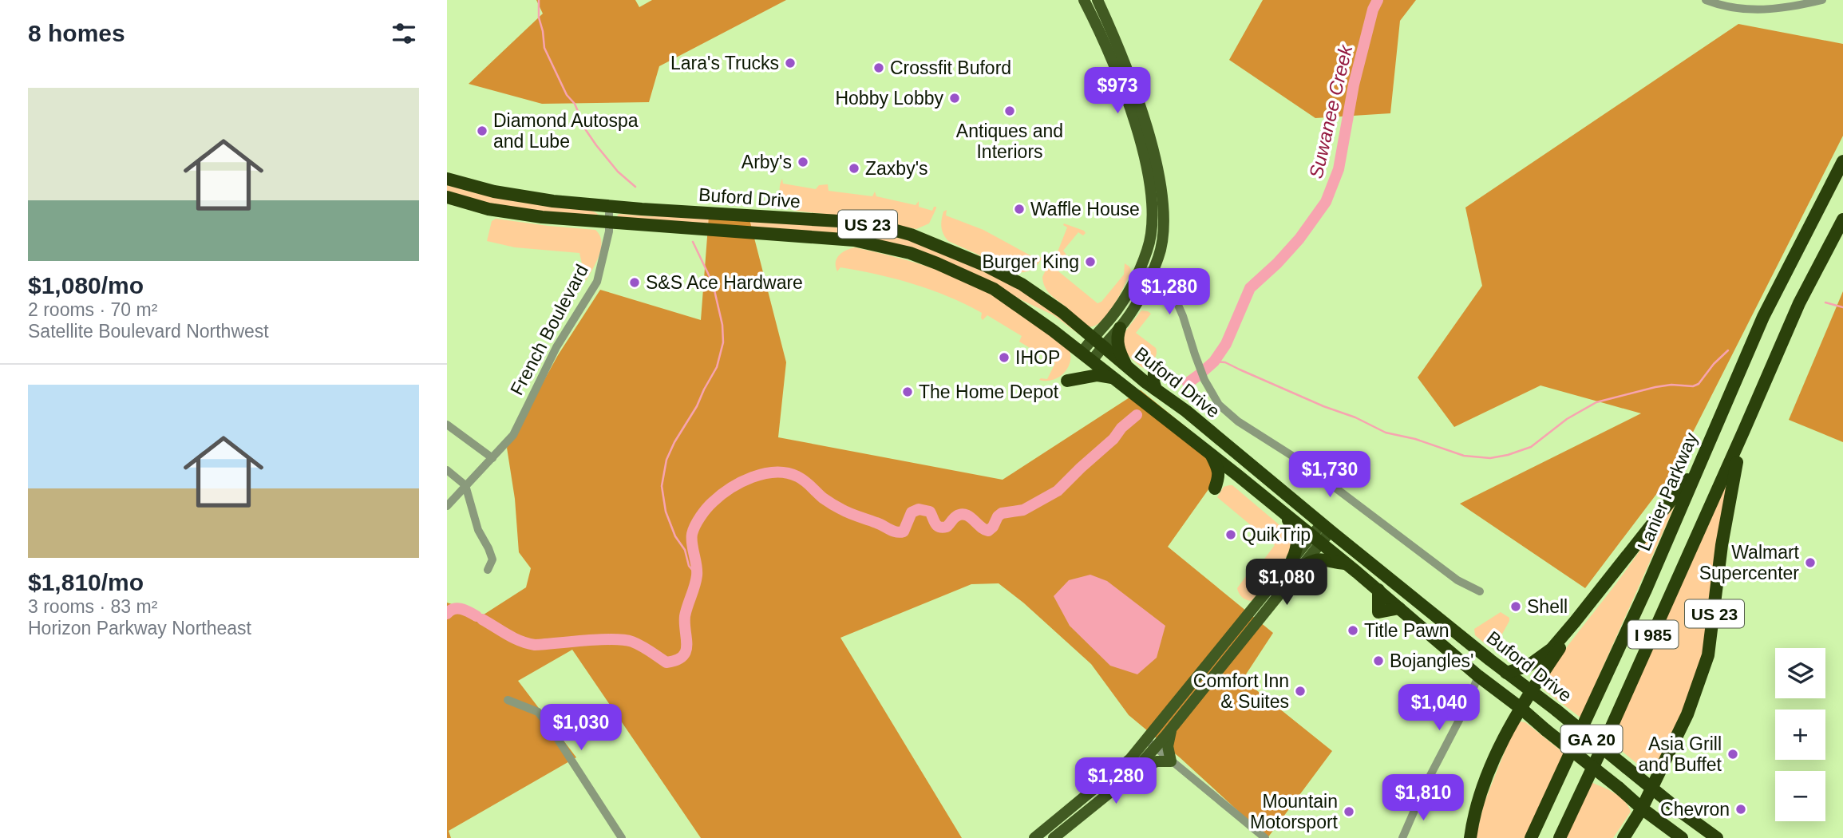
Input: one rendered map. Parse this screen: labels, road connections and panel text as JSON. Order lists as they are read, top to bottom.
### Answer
{
  "streets": {
    "highway": [
      "Buford Drive",
      "US 23",
      "Lanier Parkway",
      "I 985",
      "GA 20"
    ],
    "street": ["French Boulevard"]
  },
  "crossings": [
    ["Buford Drive", "US 23"],
    ["Buford Drive", "French Boulevard"],
    ["US 23", "I 985"]
  ],
  "water": ["Suwanee Creek"],
  "places": [
    "Lara's Trucks",
    "Crossfit Buford",
    "Hobby Lobby",
    "Antiques and Interiors",
    "Diamond Autospa and Lube",
    "Arby's",
    "Zaxby's",
    "Waffle House",
    "Burger King",
    "S&S Ace Hardware",
    "IHOP",
    "The Home Depot",
    "QuikTrip",
    "Walmart Supercenter",
    "Shell",
    "Title Pawn",
    "Bojangles'",
    "Comfort Inn & Suites",
    "Asia Grill and Buffet",
    "Chevron",
    "Mountain Motorsport"
  ],
  "page": {
    "heading": "8 homes",
    "list": [
      {
        "name": "$1,080/mo",
        "note": "2 rooms · 70 m² · Satellite Boulevard Northwest"
      },
      {
        "name": "$1,810/mo",
        "note": "3 rooms · 83 m² · Horizon Parkway Northeast"
      }
    ],
    "price": [
      "$973",
      "$1,280",
      "$1,730",
      "$1,080",
      "$1,040",
      "$1,030",
      "$1,280",
      "$1,810"
    ],
    "map_buttons": ["+", "−"]
  }
}
